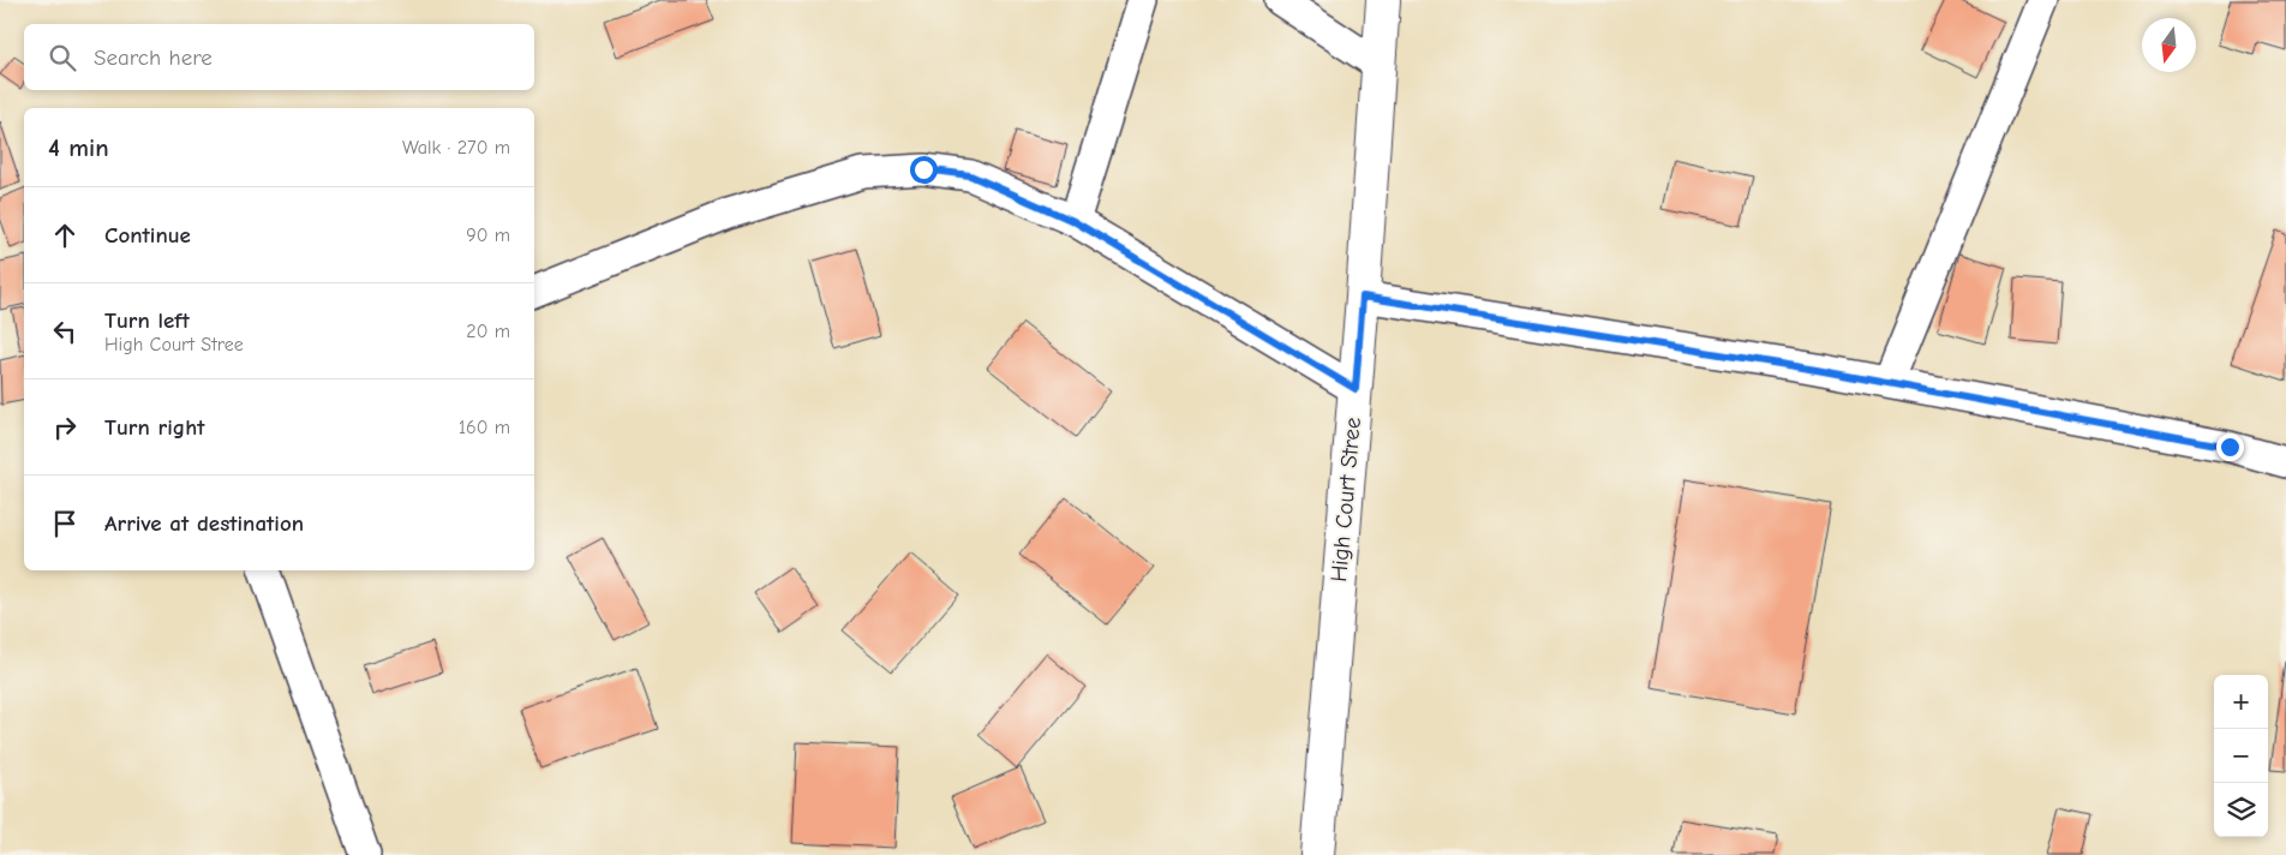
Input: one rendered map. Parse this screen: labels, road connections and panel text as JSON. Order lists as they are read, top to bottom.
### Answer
{
  "streets": {
    "street": ["High Court Stree"]
  },
  "north": "bottom",
  "page": {
    "search": "Search here",
    "heading": ["4 min", "Walk · 270 m"],
    "list": [
      ["Continue", "90 m"],
      ["Turn left", "High Court Stree", "20 m"],
      ["Turn right", "160 m"],
      "Arrive at destination"
    ],
    "map_buttons": ["+", "−"]
  }
}
